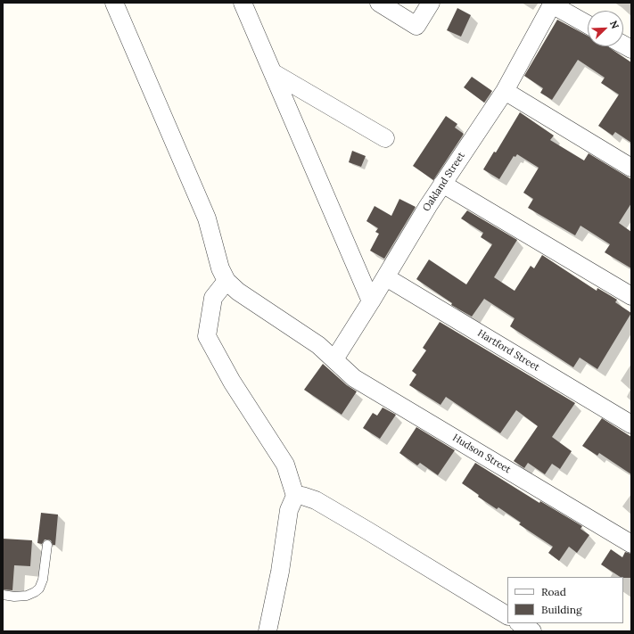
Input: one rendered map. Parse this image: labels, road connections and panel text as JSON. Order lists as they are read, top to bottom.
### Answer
{
  "streets": {
    "street": ["Oakland Street", "Hartford Street", "Hudson Street"]
  },
  "crossings": [
    ["Oakland Street", "Hartford Street"],
    ["Oakland Street", "Hudson Street"]
  ],
  "legend": ["Road", "Building"],
  "north": "top right"
}
